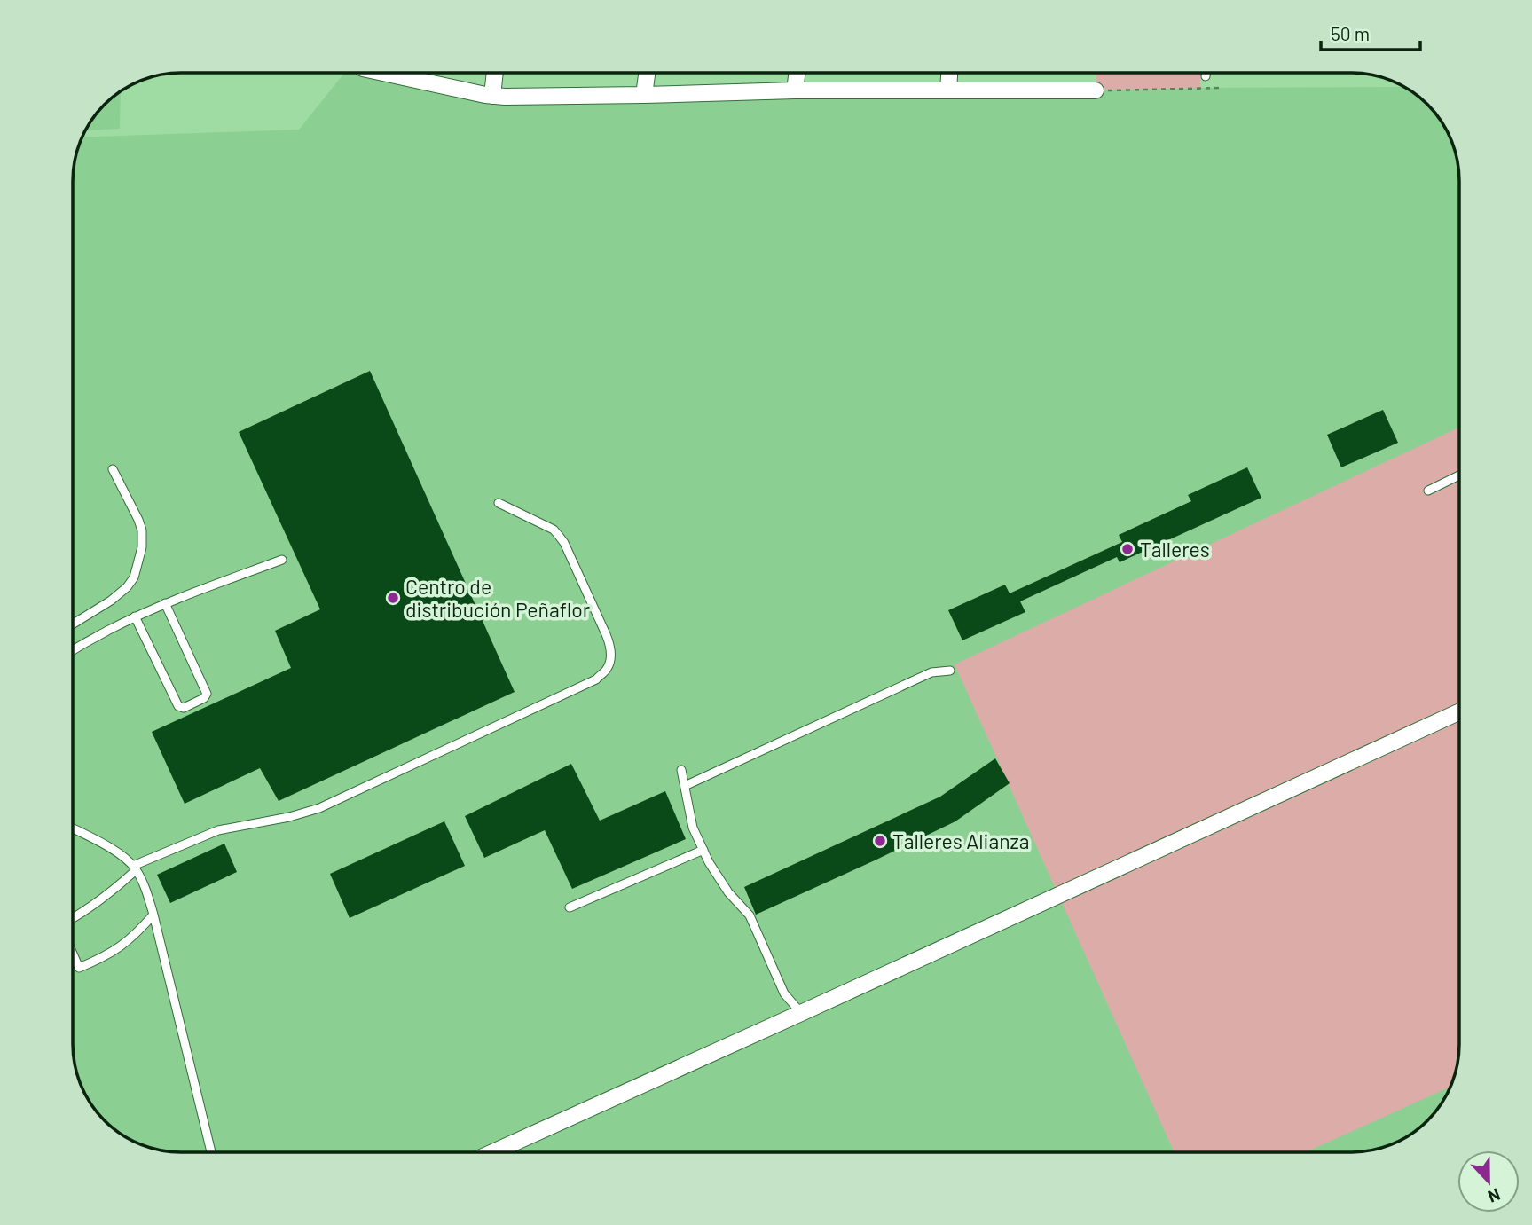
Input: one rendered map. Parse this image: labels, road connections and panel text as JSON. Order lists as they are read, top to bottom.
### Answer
{
  "places": ["Talleres", "Centro de distribución Peñaflor", "Talleres Alianza"],
  "scale_bar": "50 m",
  "north": "bottom"
}
